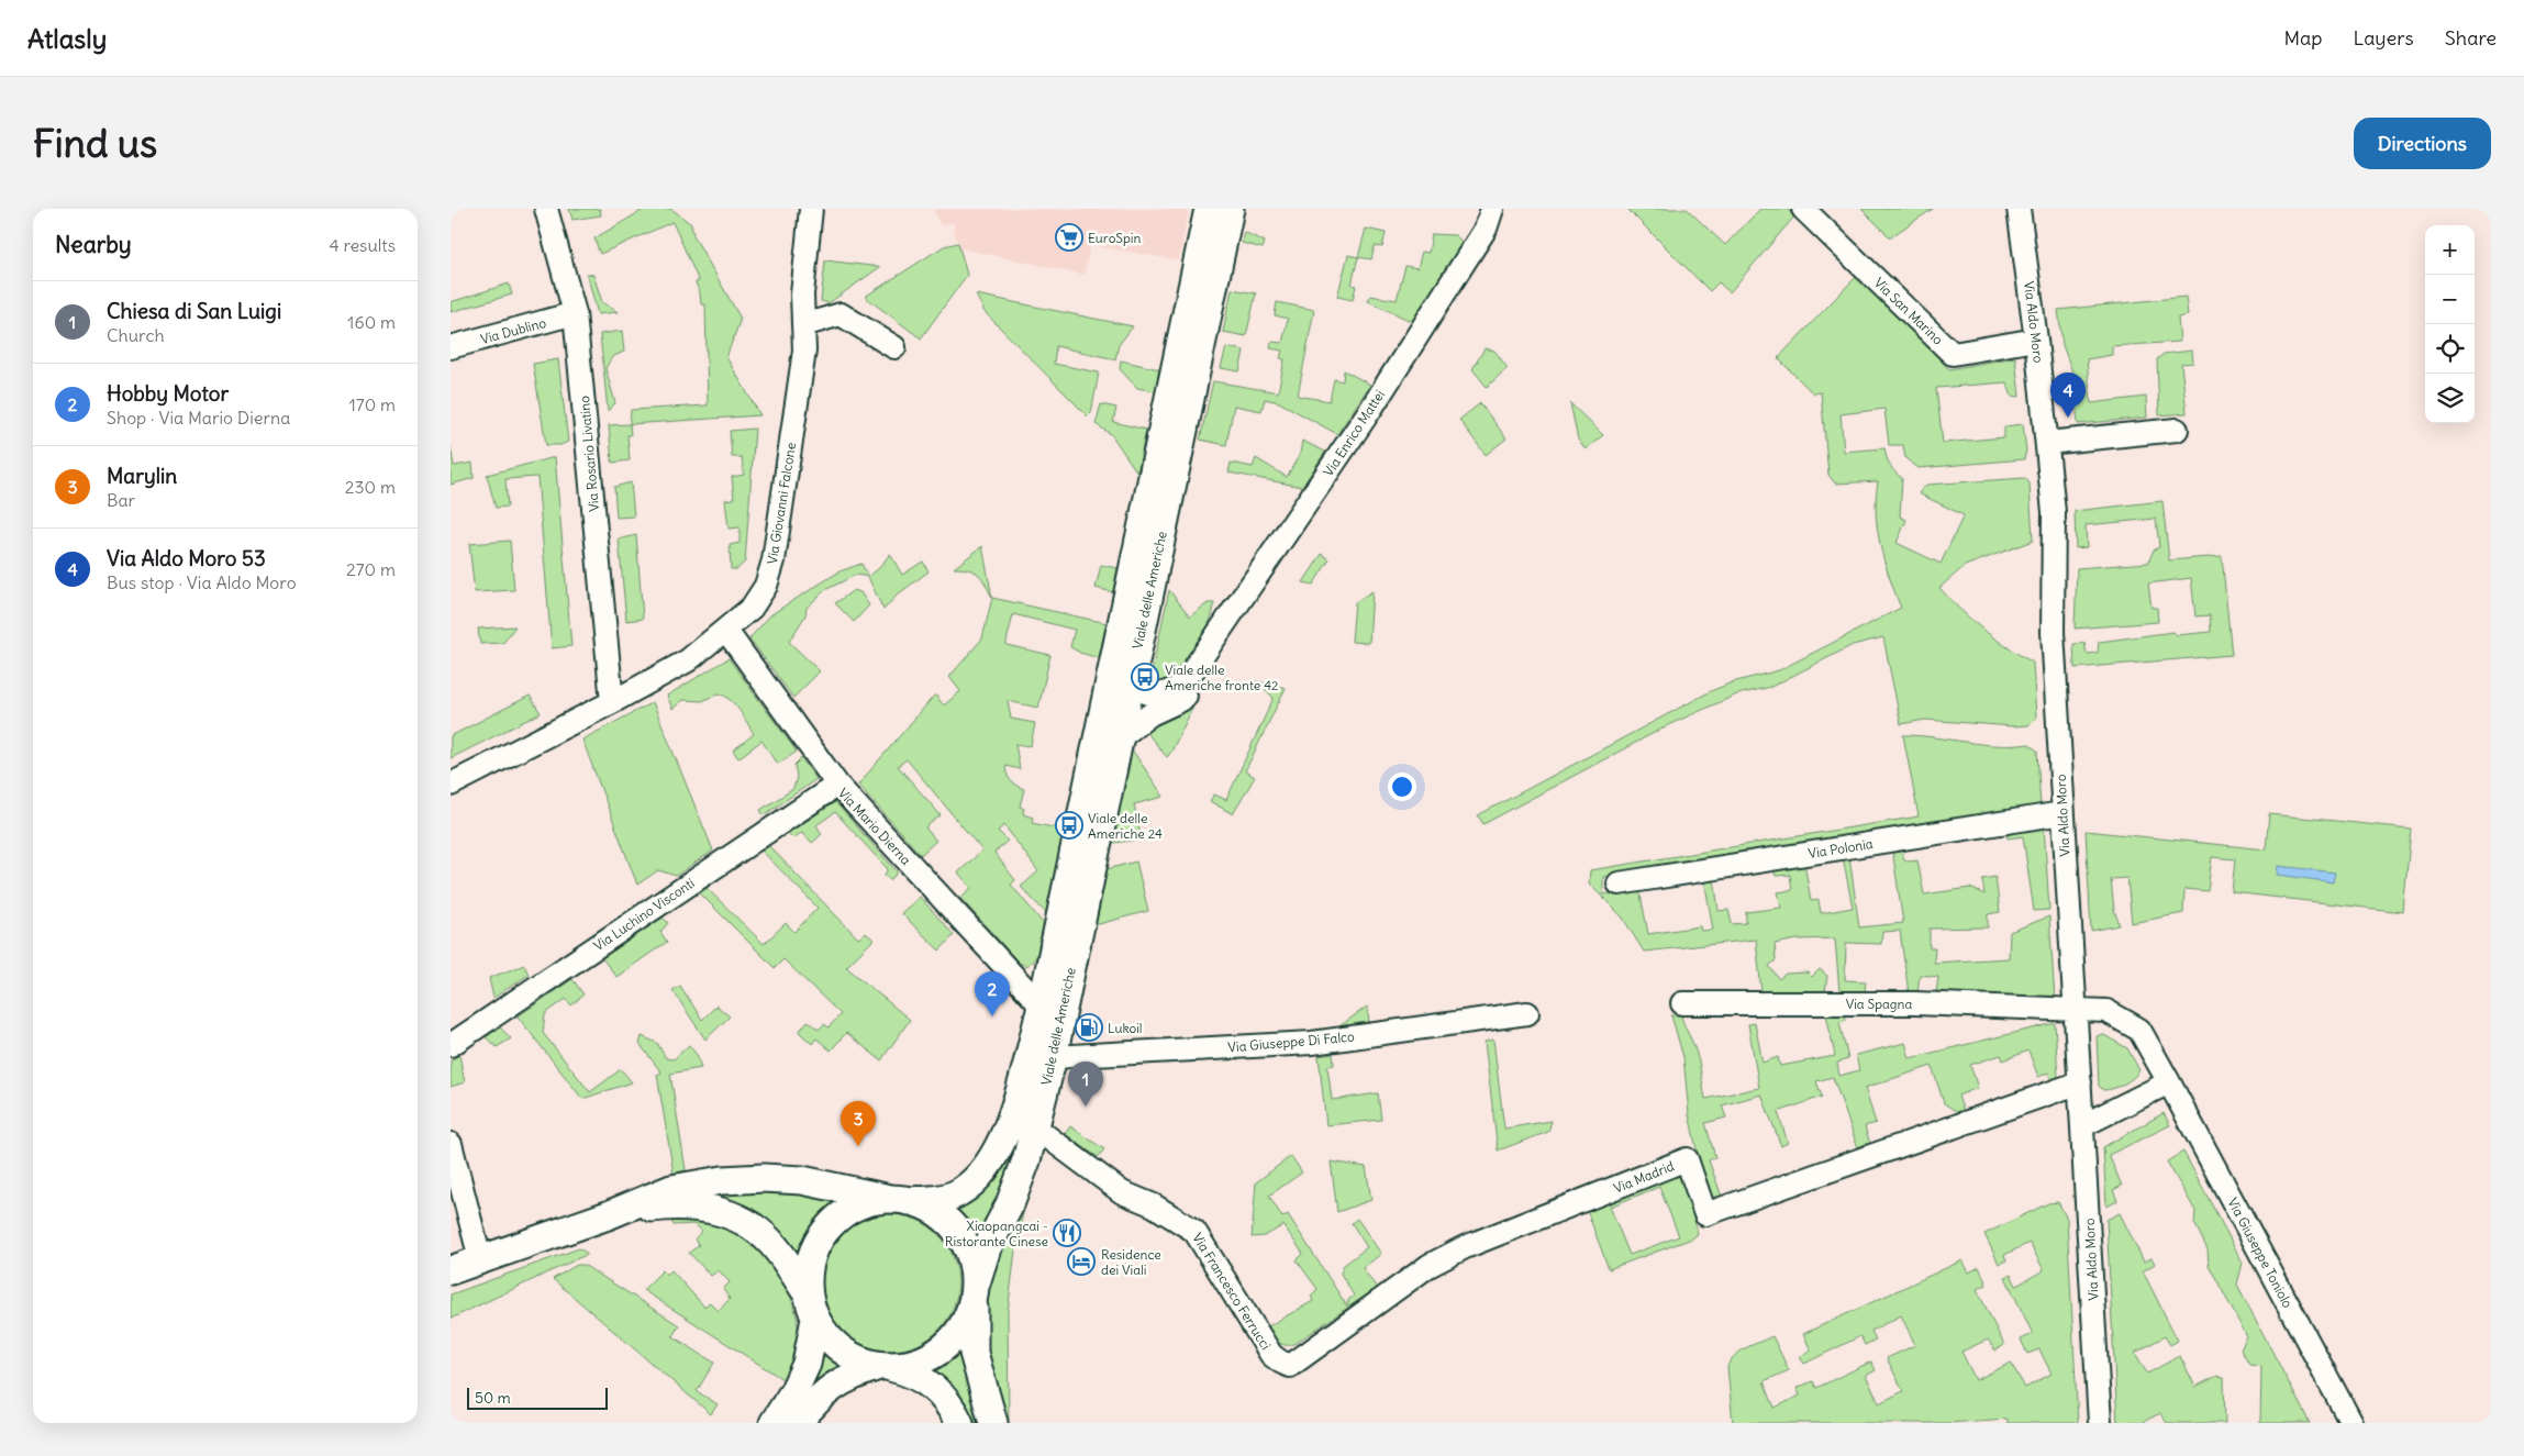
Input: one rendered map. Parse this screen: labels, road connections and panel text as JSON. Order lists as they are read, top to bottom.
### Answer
{
  "streets": {
    "main road": ["Viale delle Americhe"],
    "street": [
      "Via San Marino",
      "Via Aldo Moro",
      "Via Dublino",
      "Via Enrico Mattei",
      "Via Rosario Livatino",
      "Via Giovanni Falcone",
      "Via Mario Dierna",
      "Via Polonia",
      "Via Luchino Visconti",
      "Via Spagna",
      "Via Giuseppe Di Falco",
      "Via Madrid",
      "Via Giuseppe Toniolo",
      "Via Francesco Ferrucci"
    ]
  },
  "crossings": [
    ["Via San Marino", "Via Aldo Moro"],
    ["Via Aldo Moro", "Via Polonia"],
    ["Via Aldo Moro", "Via Spagna"],
    ["Via Aldo Moro", "Via Madrid"],
    ["Via Dublino", "Via Rosario Livatino"],
    ["Via Enrico Mattei", "Viale delle Americhe"],
    ["Via Rosario Livatino", "Via Giovanni Falcone"],
    ["Via Giovanni Falcone", "Via Mario Dierna"],
    ["Viale delle Americhe", "Via Mario Dierna"],
    ["Viale delle Americhe", "Via Giuseppe Di Falco"],
    ["Viale delle Americhe", "Via Francesco Ferrucci"],
    ["Via Mario Dierna", "Via Luchino Visconti"],
    ["Via Spagna", "Via Giuseppe Toniolo"],
    ["Via Madrid", "Via Francesco Ferrucci"]
  ],
  "places": {
    "supermarket": ["EuroSpin"],
    "bus stop": ["Viale delle Americhe fronte 42", "Viale delle Americhe 24"],
    "fuel station": ["Lukoil"],
    "restaurant": ["Xiaopangcai - Ristorante Cinese"],
    "hotel": ["Residence dei Viali"]
  },
  "scale_bar": "50 m",
  "page": {
    "header": "Atlasly",
    "nav": ["Map", "Layers", "Share"],
    "buttons": "Directions",
    "title": "Find us",
    "heading": ["Nearby", "4 results"],
    "map_buttons": ["+", "−"],
    "list": [
      {
        "mark": "1",
        "name": "Chiesa di San Luigi",
        "note": "Church",
        "value": "160 m"
      },
      {
        "mark": "2",
        "name": "Hobby Motor",
        "note": "Shop · Via Mario Dierna",
        "value": "170 m"
      },
      {
        "mark": "3",
        "name": "Marylin",
        "note": "Bar",
        "value": "230 m"
      },
      {
        "mark": "4",
        "name": "Via Aldo Moro 53",
        "note": "Bus stop · Via Aldo Moro",
        "value": "270 m"
      }
    ],
    "pins": [
      "4",
      "2",
      "1",
      "3"
    ],
    "scale": "50 m"
  }
}
